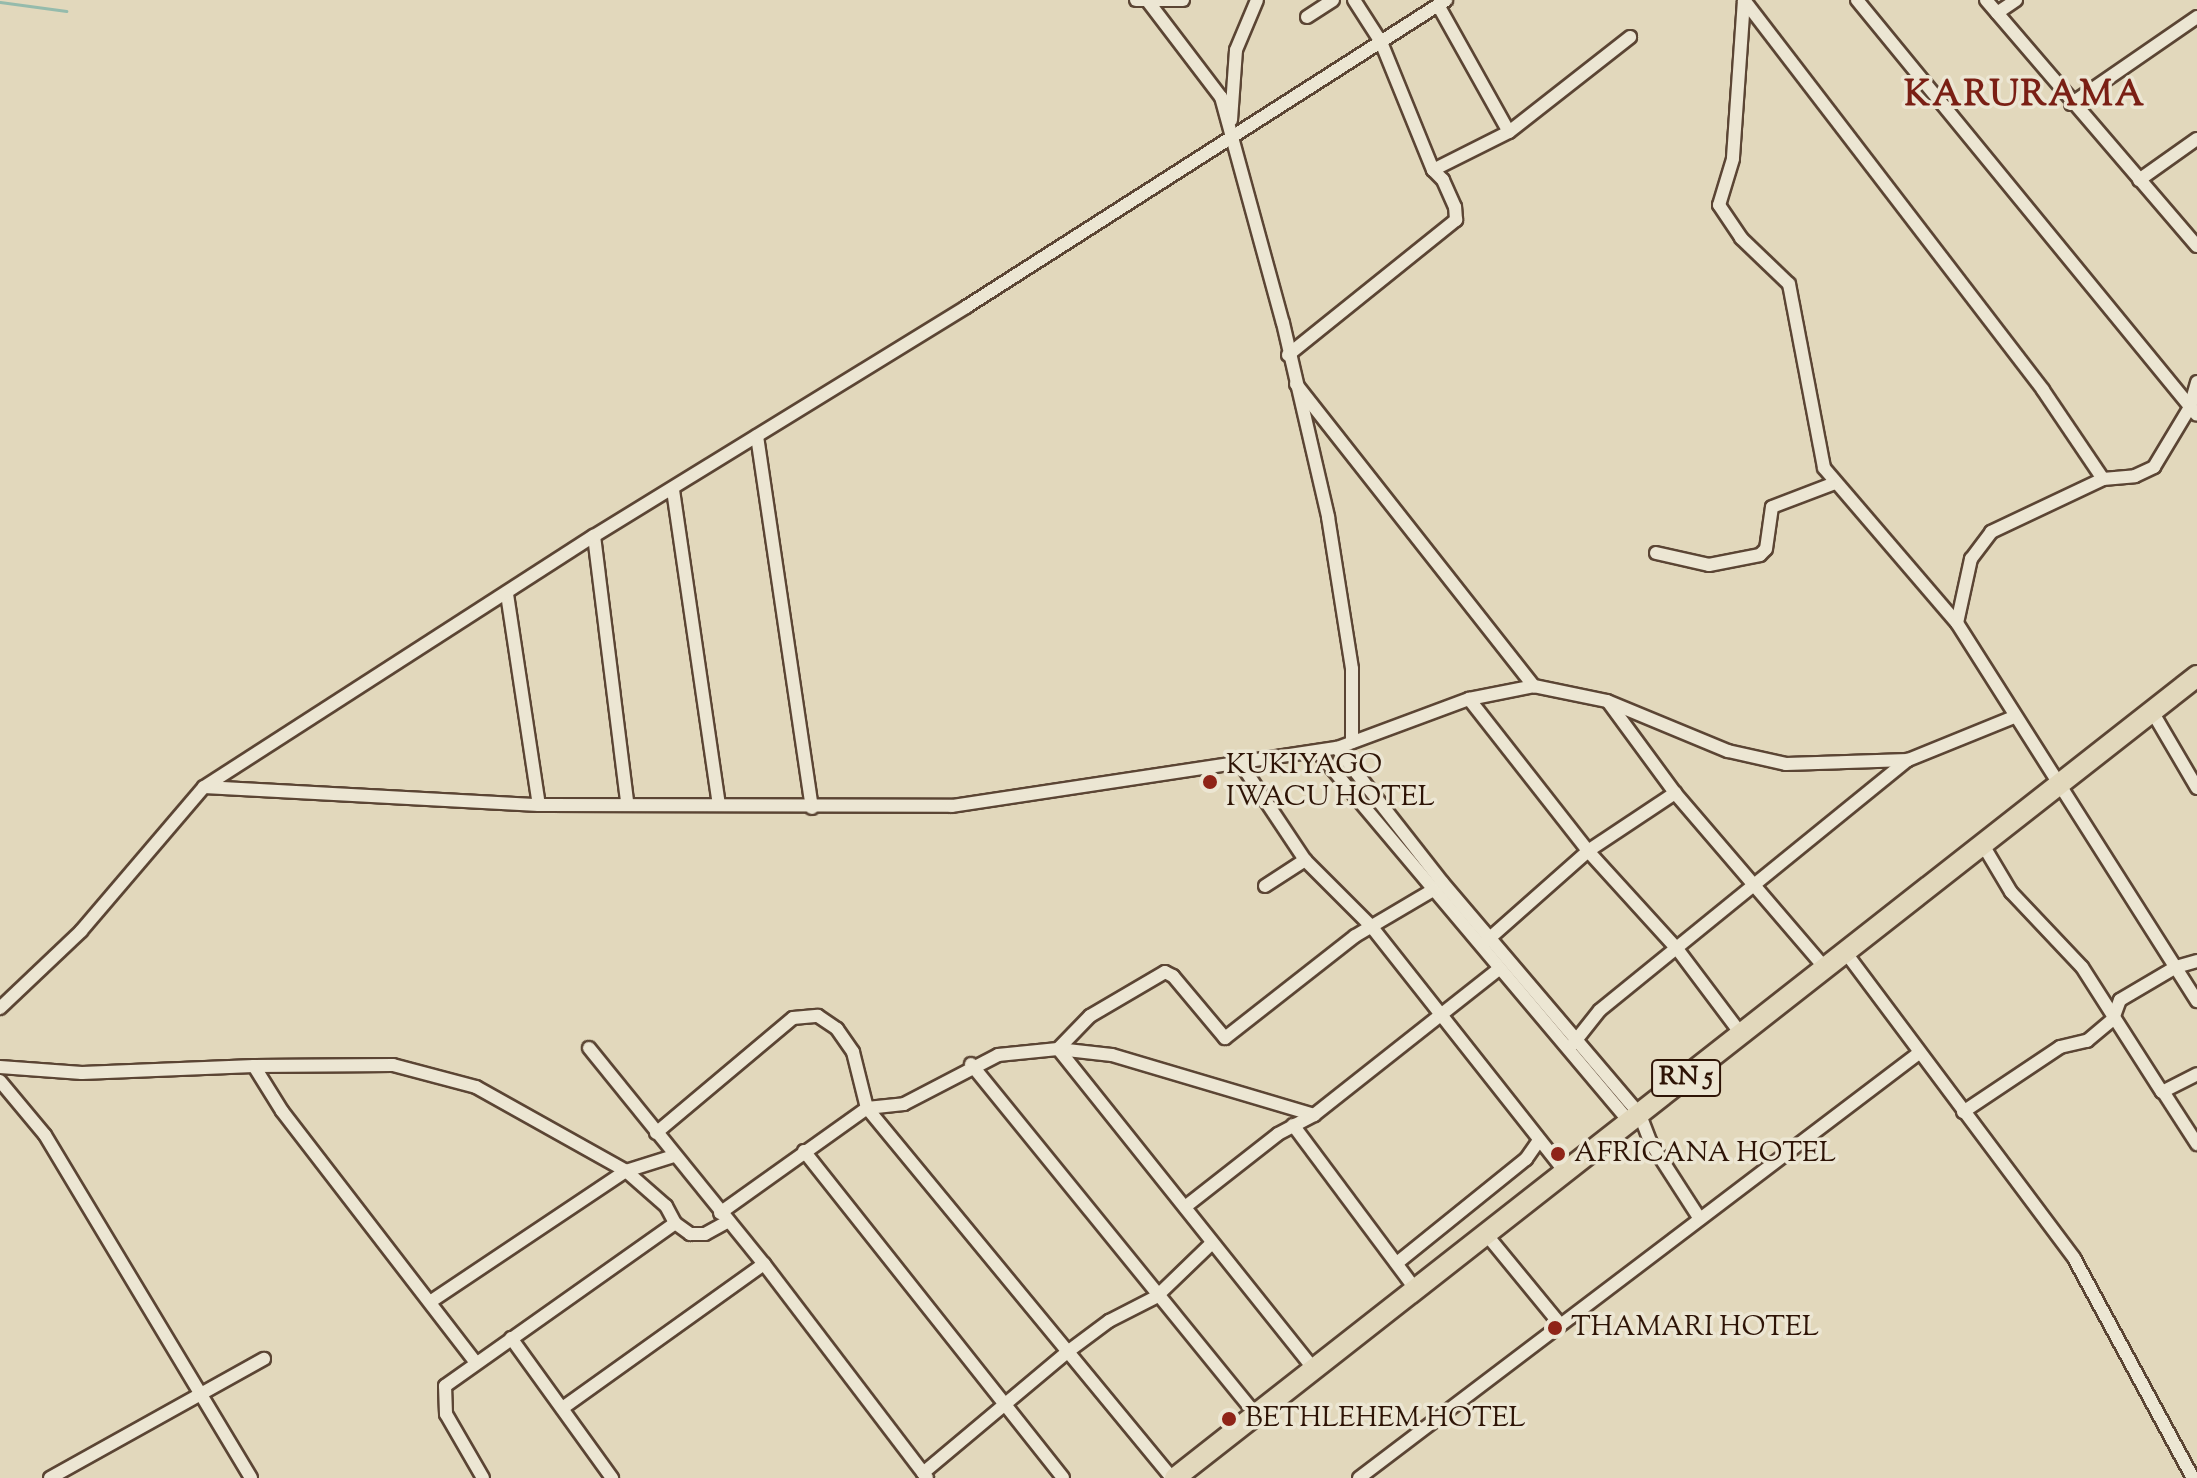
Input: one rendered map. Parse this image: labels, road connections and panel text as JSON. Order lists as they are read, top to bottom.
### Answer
{
  "streets": {
    "main road": ["RN 5"]
  },
  "districts": ["KARURAMA"],
  "places": [
    "KUKIYAGO IWACU HOTEL",
    "AFRICANA HOTEL",
    "THAMARI HOTEL",
    "BETHLEHEM HOTEL"
  ]
}
